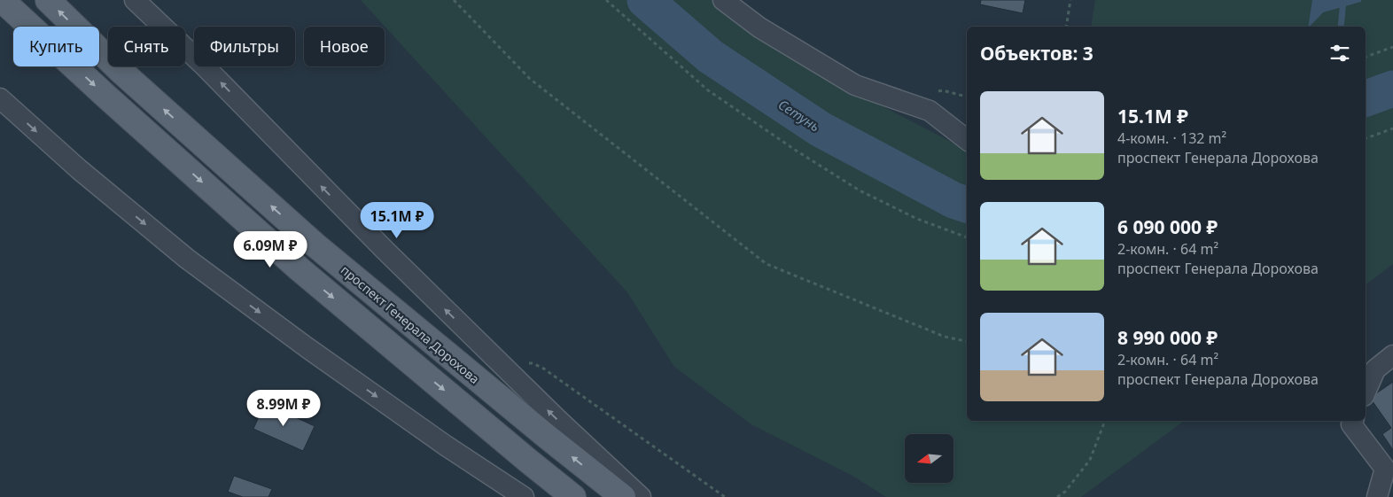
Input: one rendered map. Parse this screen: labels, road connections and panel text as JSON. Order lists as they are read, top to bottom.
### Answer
{
  "streets": {
    "main road": ["проспект Генерала Дорохова"]
  },
  "water": ["Сетунь"],
  "north": "left",
  "page": {
    "chip": [
      "Купить",
      "Снять",
      "Фильтры",
      "Новое"
    ],
    "heading": "Объектов: 3",
    "list": [
      {
        "name": "15.1M ₽",
        "note": "4-комн. · 132 m² · проспект Генерала Дорохова"
      },
      {
        "name": "6 090 000 ₽",
        "note": "2-комн. · 64 m² · проспект Генерала Дорохова"
      },
      {
        "name": "8 990 000 ₽",
        "note": "2-комн. · 64 m² · проспект Генерала Дорохова"
      }
    ],
    "price": ["15.1M ₽", "6.09M ₽", "8.99M ₽"]
  }
}
